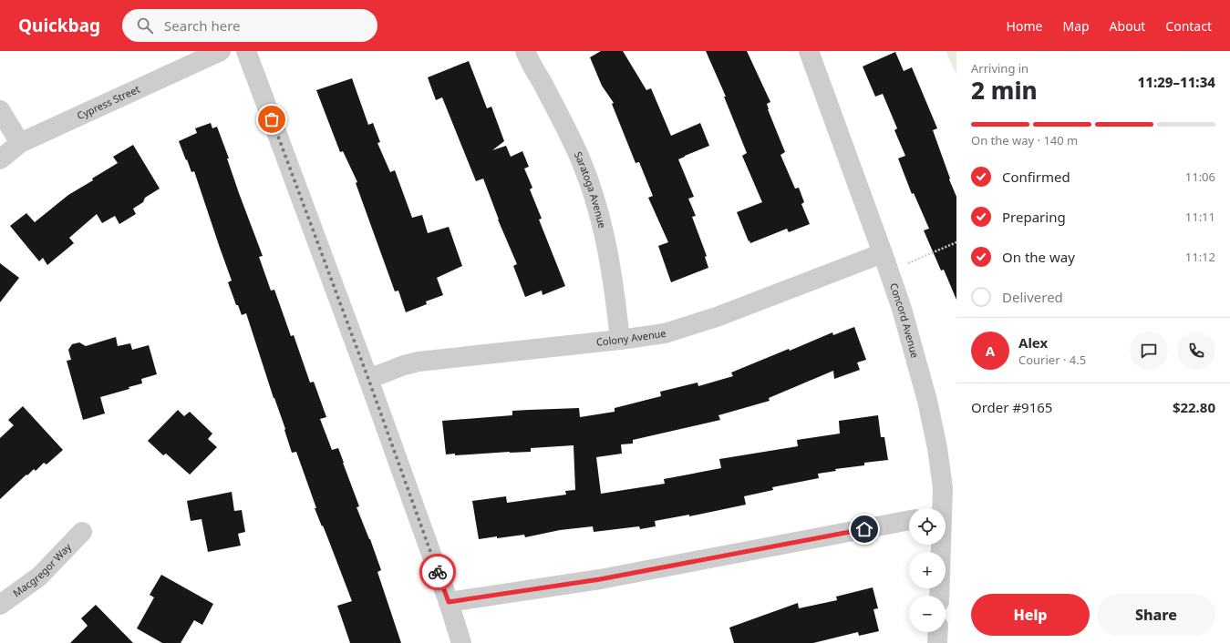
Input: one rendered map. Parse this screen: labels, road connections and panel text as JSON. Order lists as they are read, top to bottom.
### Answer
{
  "streets": {
    "street": [
      "Cypress Street",
      "Saratoga Avenue",
      "Concord Avenue",
      "Colony Avenue",
      "Macgregor Way"
    ]
  },
  "crossings": [
    ["Saratoga Avenue", "Colony Avenue"],
    ["Concord Avenue", "Colony Avenue"]
  ],
  "page": {
    "header": "Quickbag",
    "search": "Search here",
    "nav": [
      "Home",
      "Map",
      "About",
      "Contact"
    ],
    "heading": ["2 min", "Arriving in", "11:29–11:34"],
    "panel": [
      "Alex",
      "Courier · 4.5",
      "Order #9165",
      "$22.80"
    ],
    "bar": "On the way · 140 m",
    "list": [
      ["Confirmed", "11:06"],
      ["Preparing", "11:11"],
      ["On the way", "11:12"],
      "Delivered"
    ],
    "round": "A",
    "map_buttons": ["+", "−"],
    "buttons": ["Help", "Share"]
  }
}
